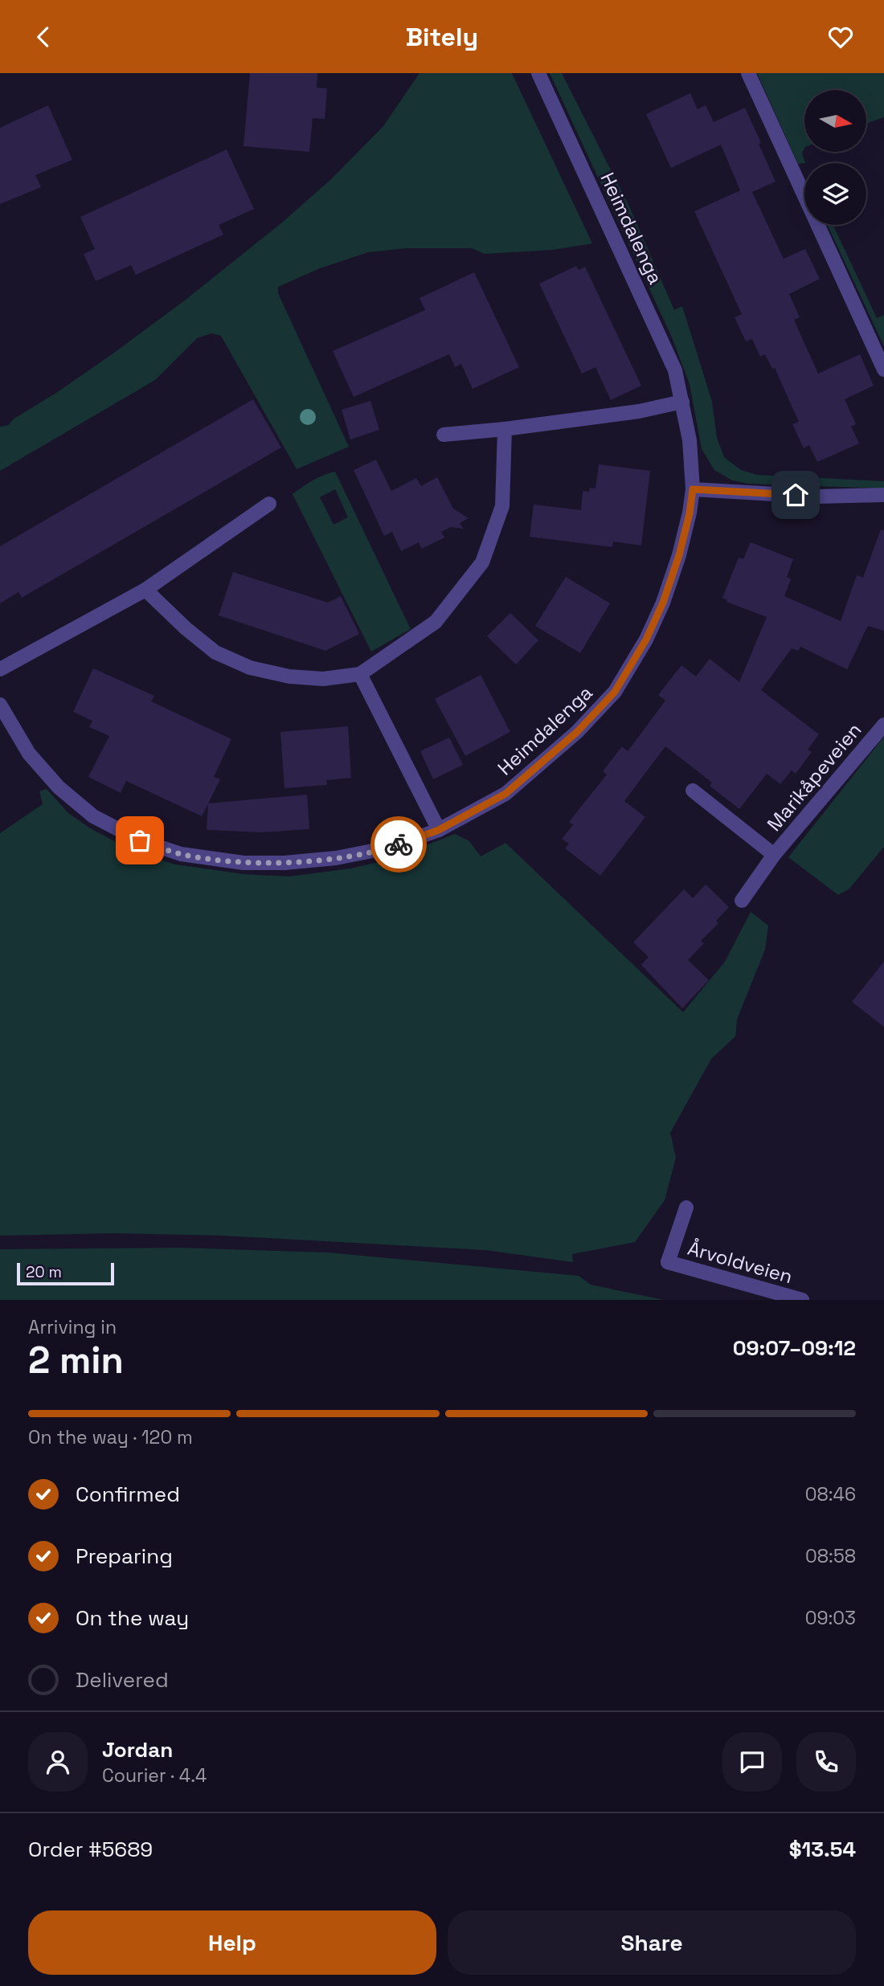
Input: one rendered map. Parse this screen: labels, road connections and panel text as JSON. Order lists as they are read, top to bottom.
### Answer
{
  "streets": {
    "street": ["Heimdalenga", "Marikåpeveien", "Årvoldveien"]
  },
  "scale_bar": "20 m",
  "north": "right",
  "page": {
    "header": "Bitely",
    "scale": "20 m",
    "heading": ["2 min", "Arriving in", "09:07–09:12"],
    "panel": [
      "Jordan",
      "Courier · 4.4",
      "Order #5689",
      "$13.54"
    ],
    "bar": "On the way · 120 m",
    "list": [
      ["Confirmed", "08:46"],
      ["Preparing", "08:58"],
      ["On the way", "09:03"],
      "Delivered"
    ],
    "buttons": ["Help", "Share"]
  }
}
